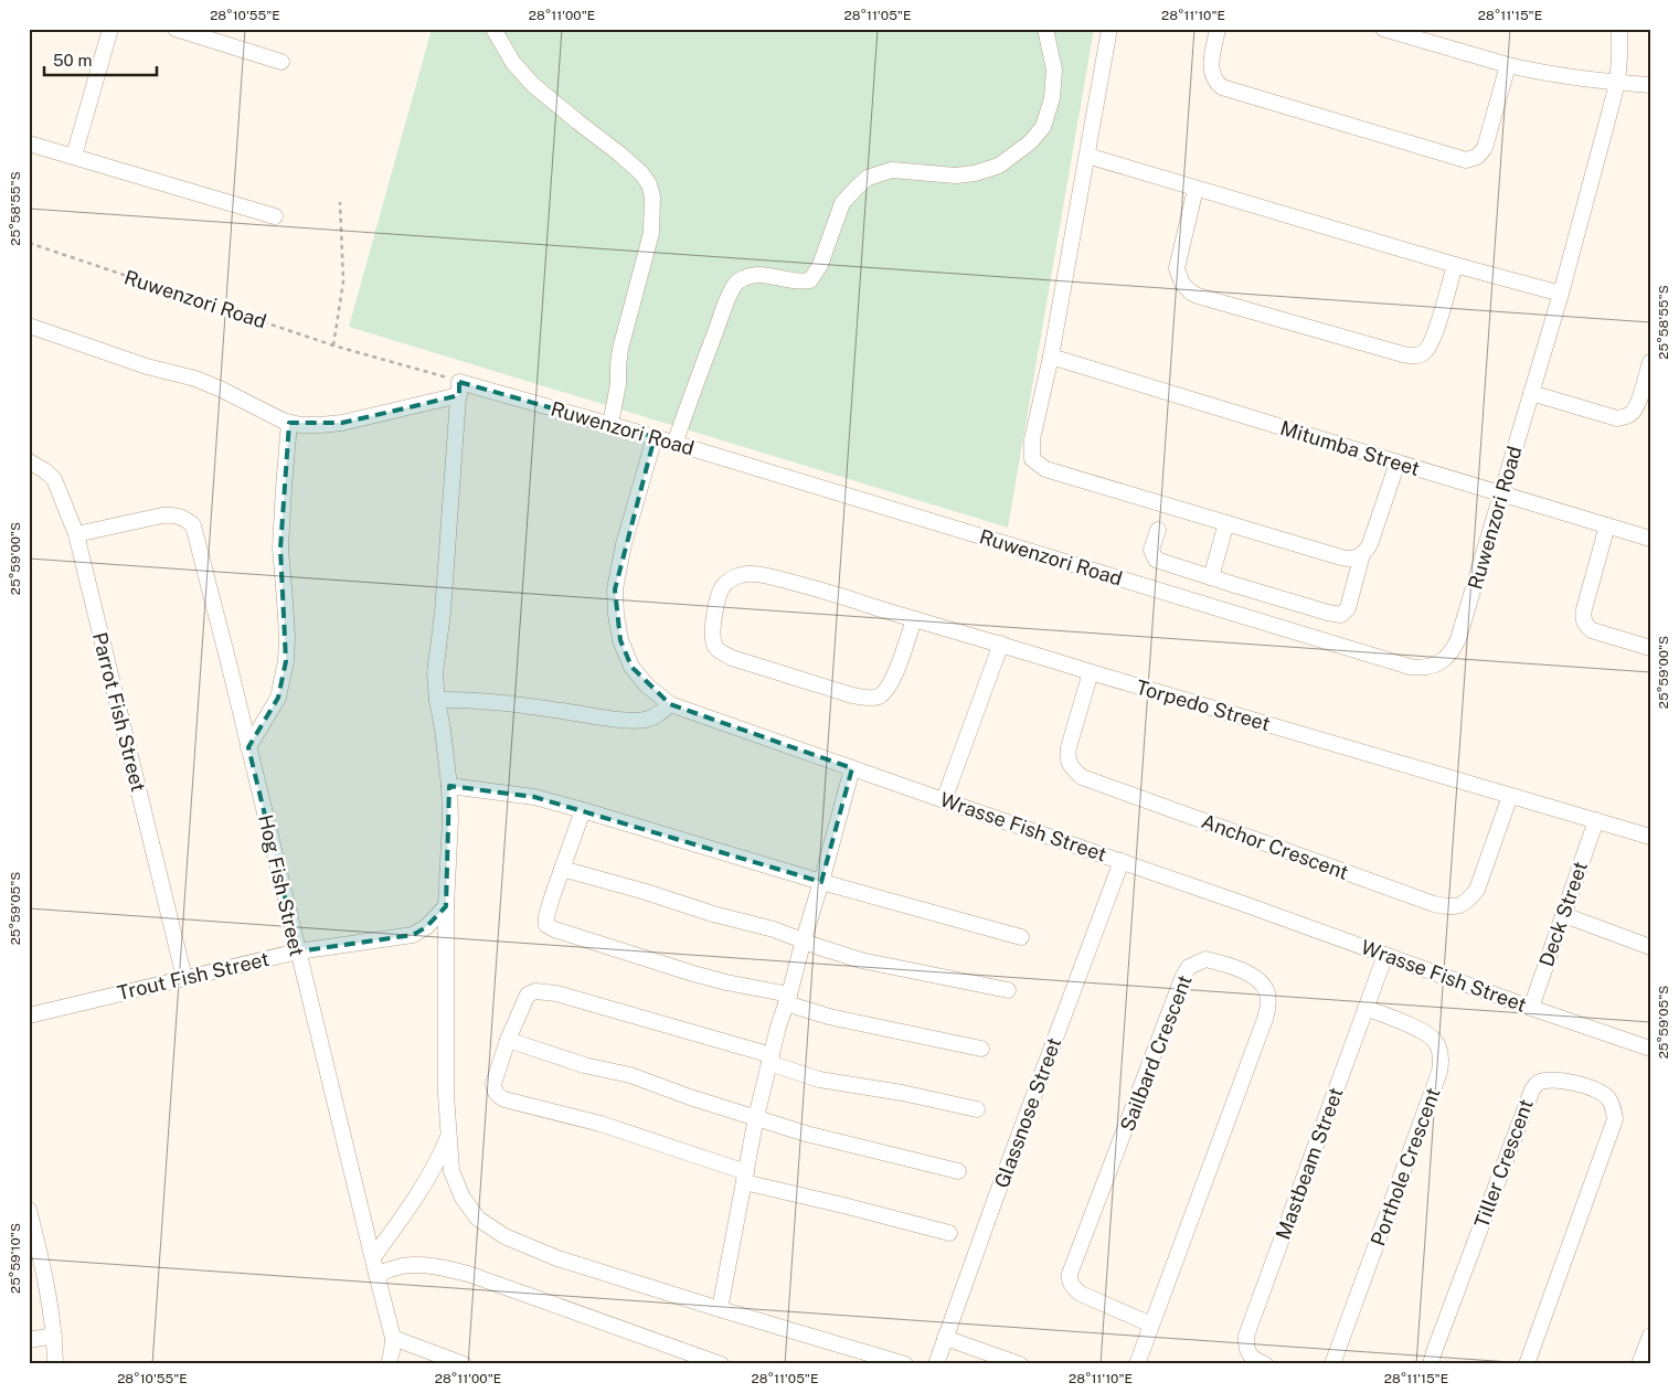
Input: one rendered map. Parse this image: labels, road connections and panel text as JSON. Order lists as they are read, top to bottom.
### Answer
{
  "streets": {
    "street": [
      "Ruwenzori Road",
      "Mitumba Street",
      "Torpedo Street",
      "Parrot Fish Street",
      "Wrasse Fish Street",
      "Anchor Crescent",
      "Hog Fish Street",
      "Deck Street",
      "Trout Fish Street",
      "Sailbard Crescent",
      "Glassnose Street",
      "Mastbeam Street",
      "Tiller Crescent",
      "Porthole Crescent"
    ]
  },
  "crossings": [
    ["Ruwenzori Road", "Mitumba Street"],
    ["Ruwenzori Road", "Wrasse Fish Street"],
    ["Torpedo Street", "Anchor Crescent"],
    ["Torpedo Street", "Deck Street"],
    ["Parrot Fish Street", "Hog Fish Street"],
    ["Parrot Fish Street", "Trout Fish Street"],
    ["Wrasse Fish Street", "Deck Street"],
    ["Wrasse Fish Street", "Glassnose Street"],
    ["Wrasse Fish Street", "Mastbeam Street"],
    ["Hog Fish Street", "Trout Fish Street"],
    ["Mastbeam Street", "Porthole Crescent"]
  ],
  "scale_bar": "50 m",
  "coordinates": [
    "28°10'55\"E",
    "28°11'00\"E",
    "28°11'05\"E",
    "28°11'10\"E",
    "28°11'15\"E",
    "25°58'55\"S",
    "25°59'00\"S",
    "25°59'05\"S",
    "25°59'10\"S"
  ]
}
